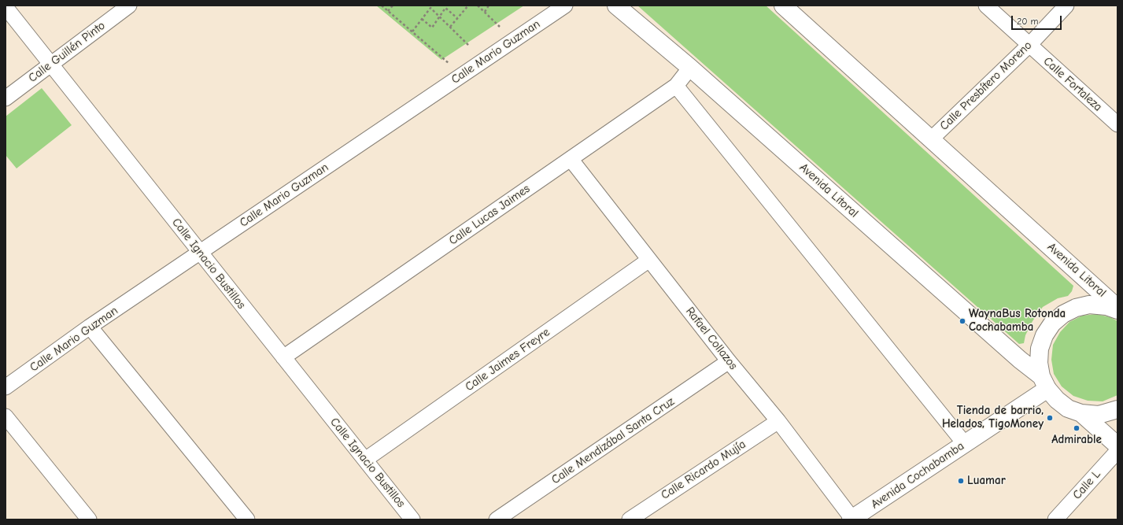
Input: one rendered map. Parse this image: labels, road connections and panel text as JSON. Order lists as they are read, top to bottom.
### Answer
{
  "streets": {
    "main road": ["Avenida Litoral", "Avenida Cochabamba"],
    "street": [
      "Calle Guillén Pinto",
      "Calle Mario Guzman",
      "Calle Fortaleza",
      "Calle Presbítero Moreno",
      "Calle Lucas Jaimes",
      "Calle Ignacio Bustillos",
      "Rafael Collazos",
      "Calle Jaimes Freyre",
      "Calle Mendizábal Santa Cruz",
      "Calle Ricardo Mujía",
      "Calle L"
    ]
  },
  "crossings": [
    ["Calle Guillén Pinto", "Calle Ignacio Bustillos"],
    ["Calle Mario Guzman", "Calle Ignacio Bustillos"],
    ["Calle Fortaleza", "Calle Presbítero Moreno"],
    ["Calle Presbítero Moreno", "Avenida Litoral"],
    ["Avenida Litoral", "Calle Lucas Jaimes"],
    ["Avenida Litoral", "Avenida Cochabamba"],
    ["Calle Lucas Jaimes", "Calle Ignacio Bustillos"],
    ["Calle Lucas Jaimes", "Rafael Collazos"],
    ["Calle Ignacio Bustillos", "Calle Jaimes Freyre"],
    ["Rafael Collazos", "Calle Jaimes Freyre"],
    ["Rafael Collazos", "Calle Mendizábal Santa Cruz"],
    ["Rafael Collazos", "Calle Ricardo Mujía"],
    ["Rafael Collazos", "Avenida Cochabamba"]
  ],
  "places": [
    "WaynaBus Rotonda Cochabamba",
    "Tienda de barrio, Helados, TigoMoney",
    "Admirable",
    "Luamar"
  ],
  "scale_bar": "20 m"
}
